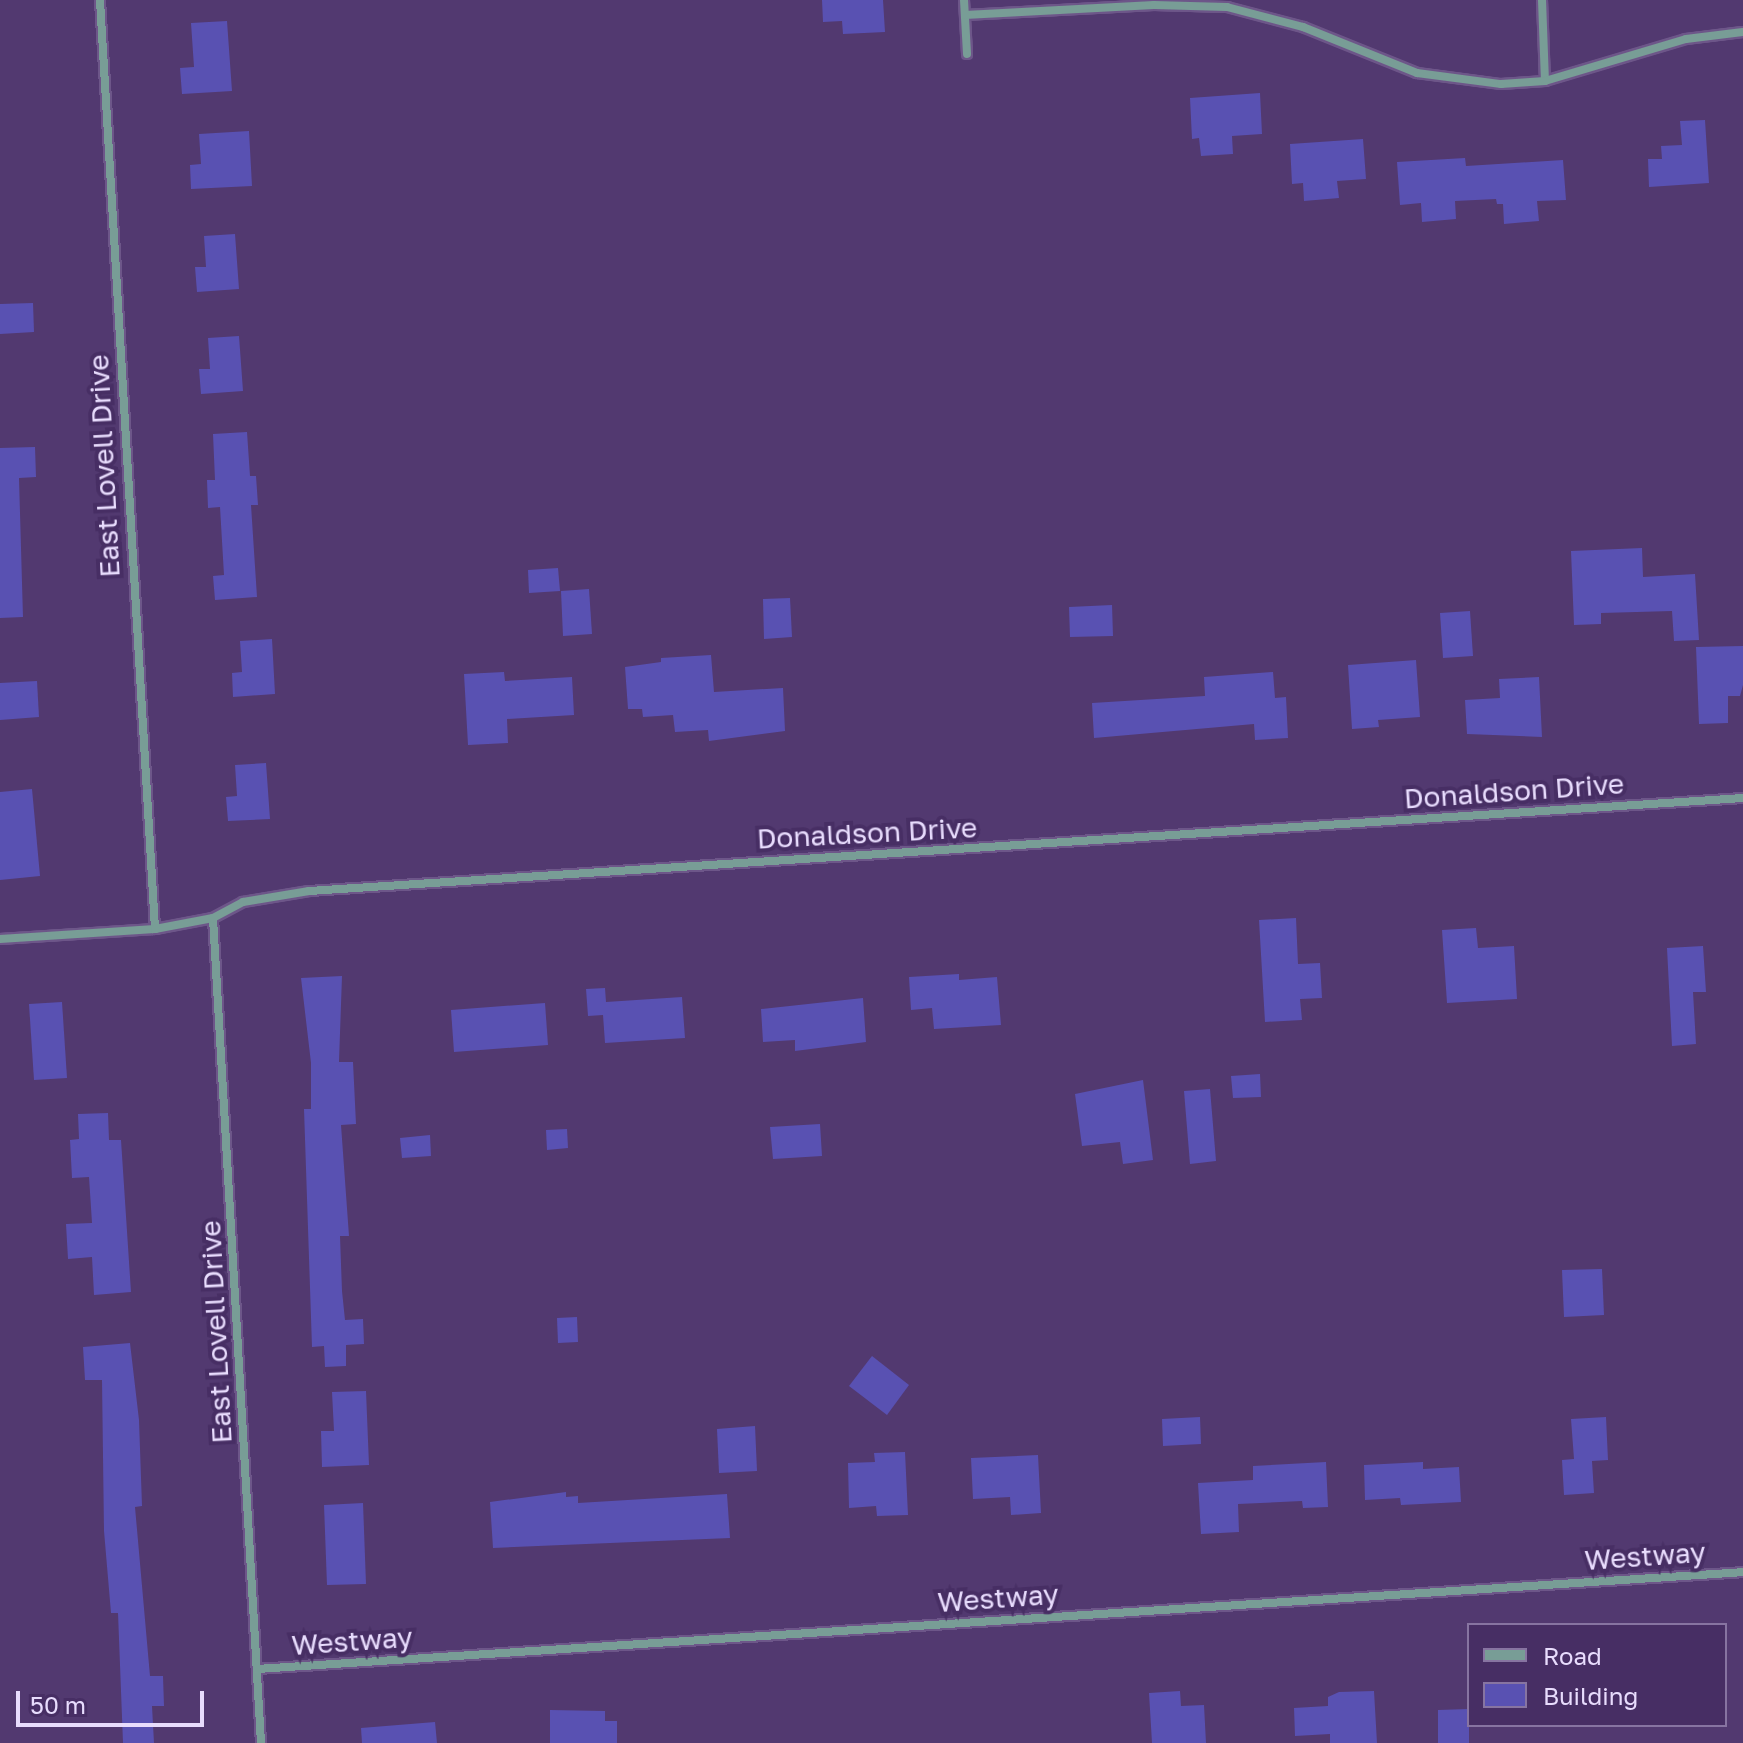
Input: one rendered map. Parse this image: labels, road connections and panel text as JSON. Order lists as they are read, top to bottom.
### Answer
{
  "streets": {
    "street": ["East Lovell Drive", "Donaldson Drive", "Westway"]
  },
  "crossings": [
    ["East Lovell Drive", "Donaldson Drive"],
    ["East Lovell Drive", "Westway"]
  ],
  "legend": ["Road", "Building"],
  "scale_bar": "50 m"
}
